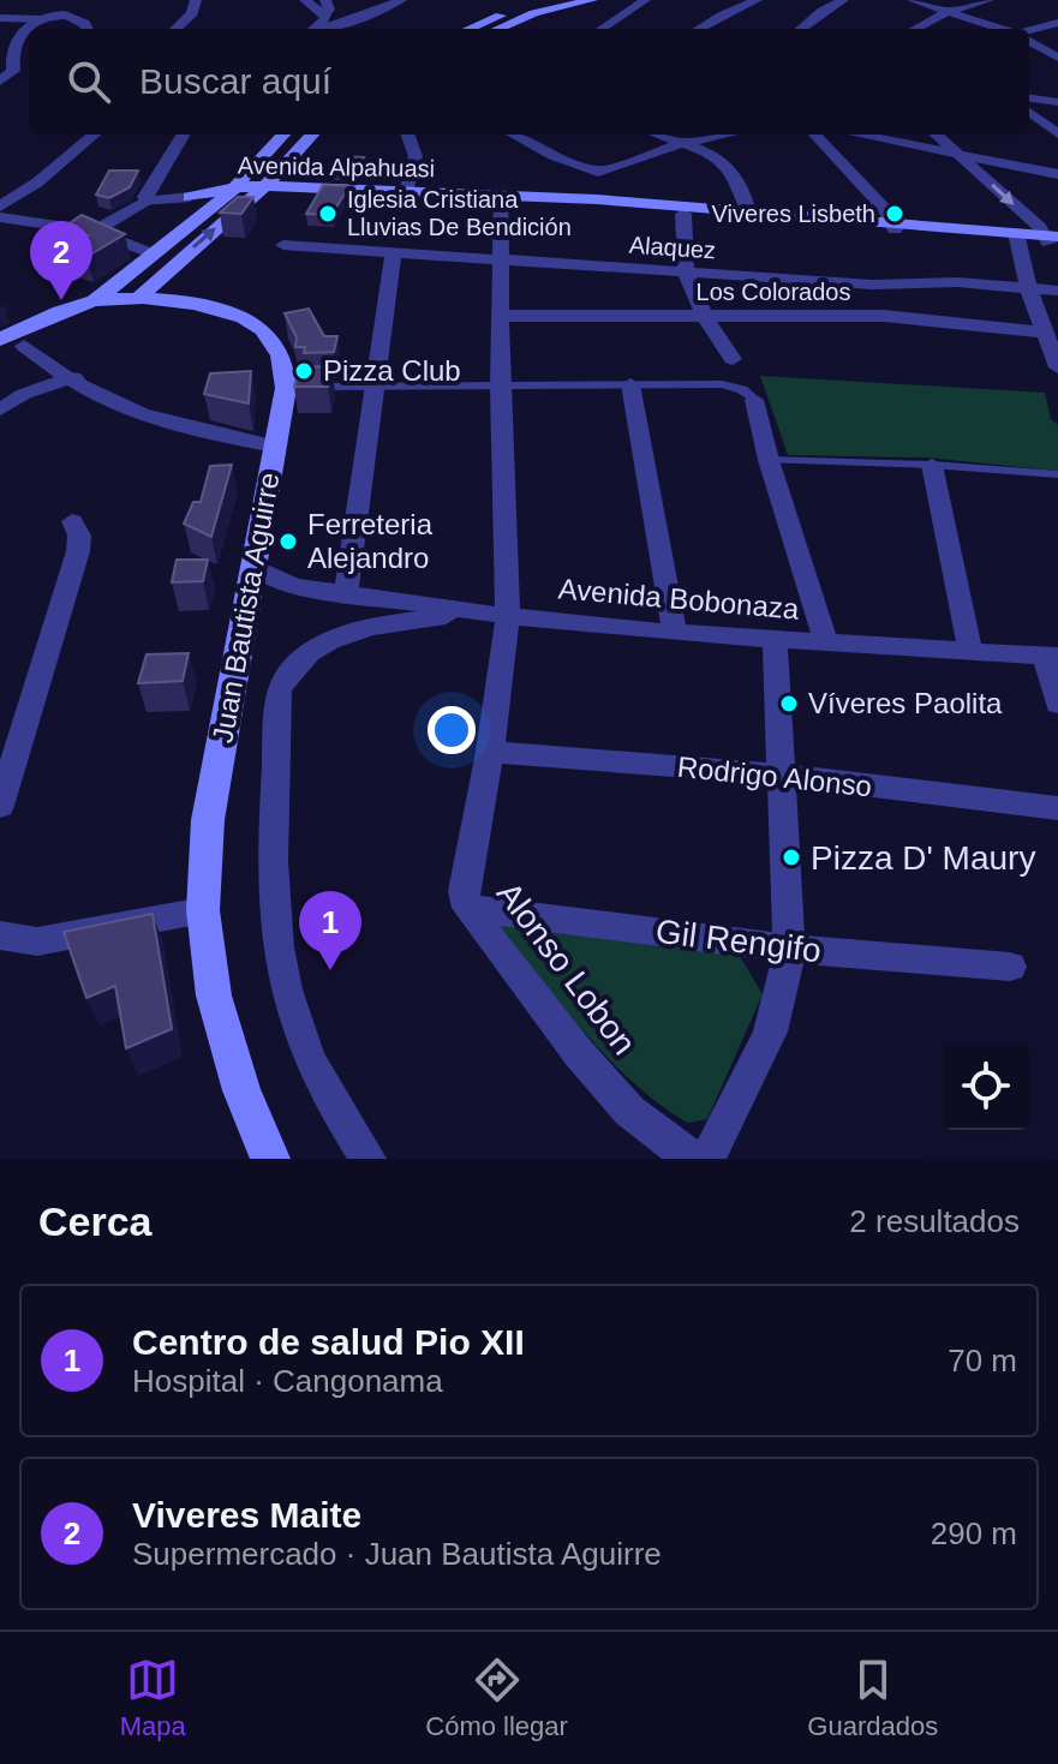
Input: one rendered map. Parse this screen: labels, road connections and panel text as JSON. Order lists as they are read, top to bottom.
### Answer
{
  "streets": {
    "main road": ["Avenida Alpahuasi", "Juan Bautista Aguirre"],
    "street": [
      "Alaquez",
      "Los Colorados",
      "Avenida Bobonaza",
      "Rodrigo Alonso",
      "Gil Rengifo",
      "Alonso Lobon"
    ]
  },
  "crossings": [
    ["Avenida Alpahuasi", "Alonso Lobon"],
    ["Alaquez", "Alonso Lobon"],
    ["Los Colorados", "Alonso Lobon"],
    ["Avenida Bobonaza", "Juan Bautista Aguirre"],
    ["Avenida Bobonaza", "Alonso Lobon"],
    ["Rodrigo Alonso", "Alonso Lobon"],
    ["Gil Rengifo", "Alonso Lobon"]
  ],
  "places": [
    "Iglesia Cristiana Lluvias De Bendición",
    "Viveres Lisbeth",
    "Pizza Club",
    "Ferreteria Alejandro",
    "Víveres Paolita",
    "Pizza D' Maury"
  ],
  "page": {
    "search": "Buscar aquí",
    "pins": ["2", "1"],
    "heading": ["Cerca", "2 resultados"],
    "list": [
      {
        "mark": "1",
        "name": "Centro de salud Pio XII",
        "note": "Hospital · Cangonama",
        "value": "70 m"
      },
      {
        "mark": "2",
        "name": "Viveres Maite",
        "note": "Supermercado · Juan Bautista Aguirre",
        "value": "290 m"
      }
    ],
    "nav": ["Mapa", "Cómo llegar", "Guardados"]
  }
}
